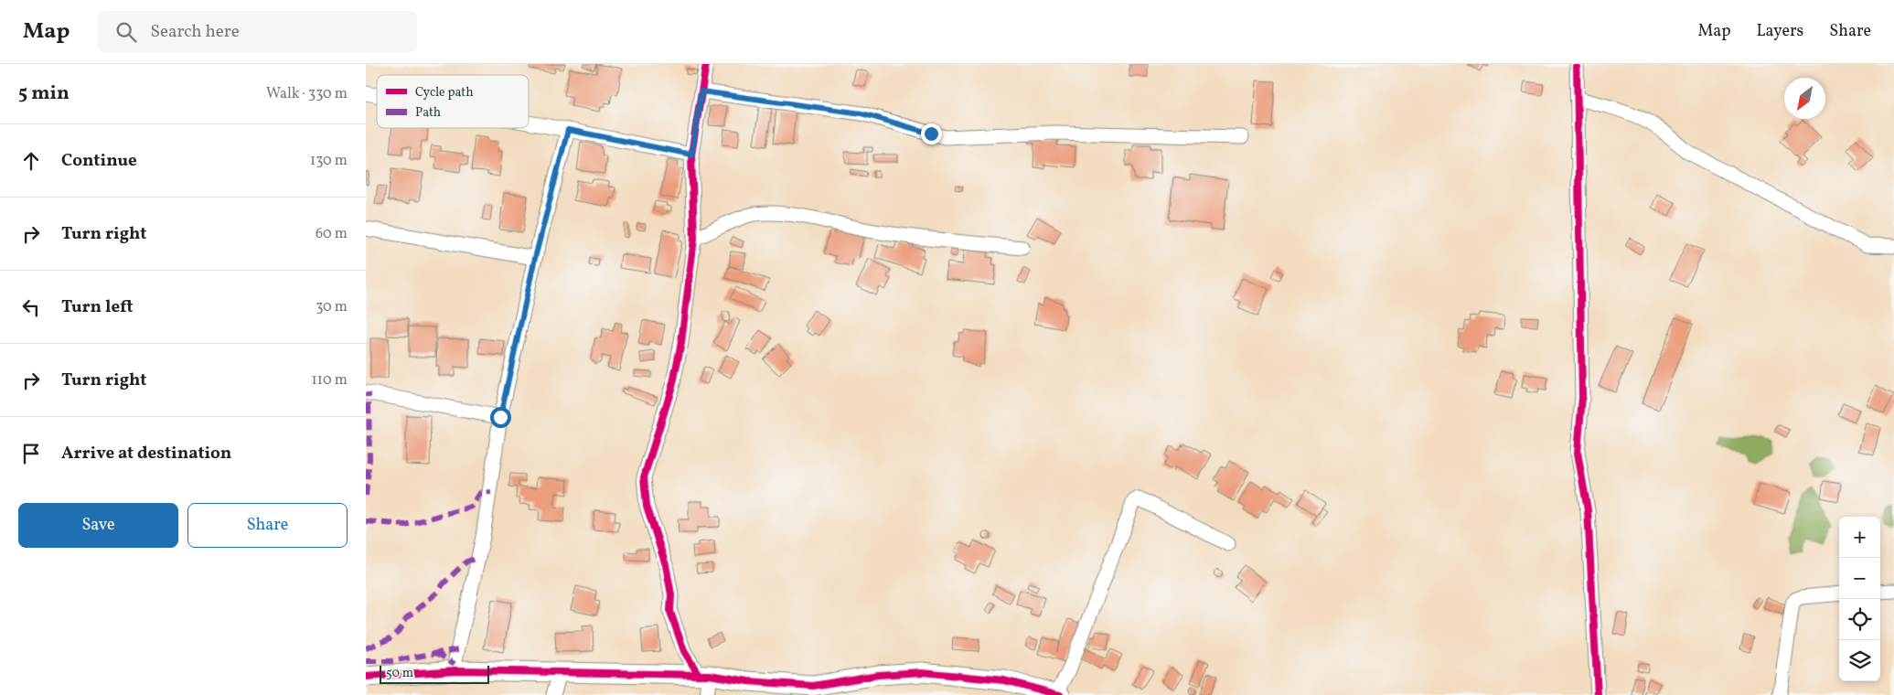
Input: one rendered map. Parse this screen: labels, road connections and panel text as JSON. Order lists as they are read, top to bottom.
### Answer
{
  "legend": ["Cycle path", "Path"],
  "scale_bar": "50 m",
  "north": "bottom left",
  "page": {
    "header": "Map",
    "search": "Search here",
    "nav": ["Map", "Layers", "Share"],
    "heading": ["5 min", "Walk · 330 m"],
    "list": [
      ["Continue", "130 m"],
      ["Turn right", "60 m"],
      ["Turn left", "30 m"],
      ["Turn right", "110 m"],
      "Arrive at destination"
    ],
    "buttons": ["Save", "Share"],
    "map_buttons": ["+", "−"],
    "scale": "50 m"
  }
}
